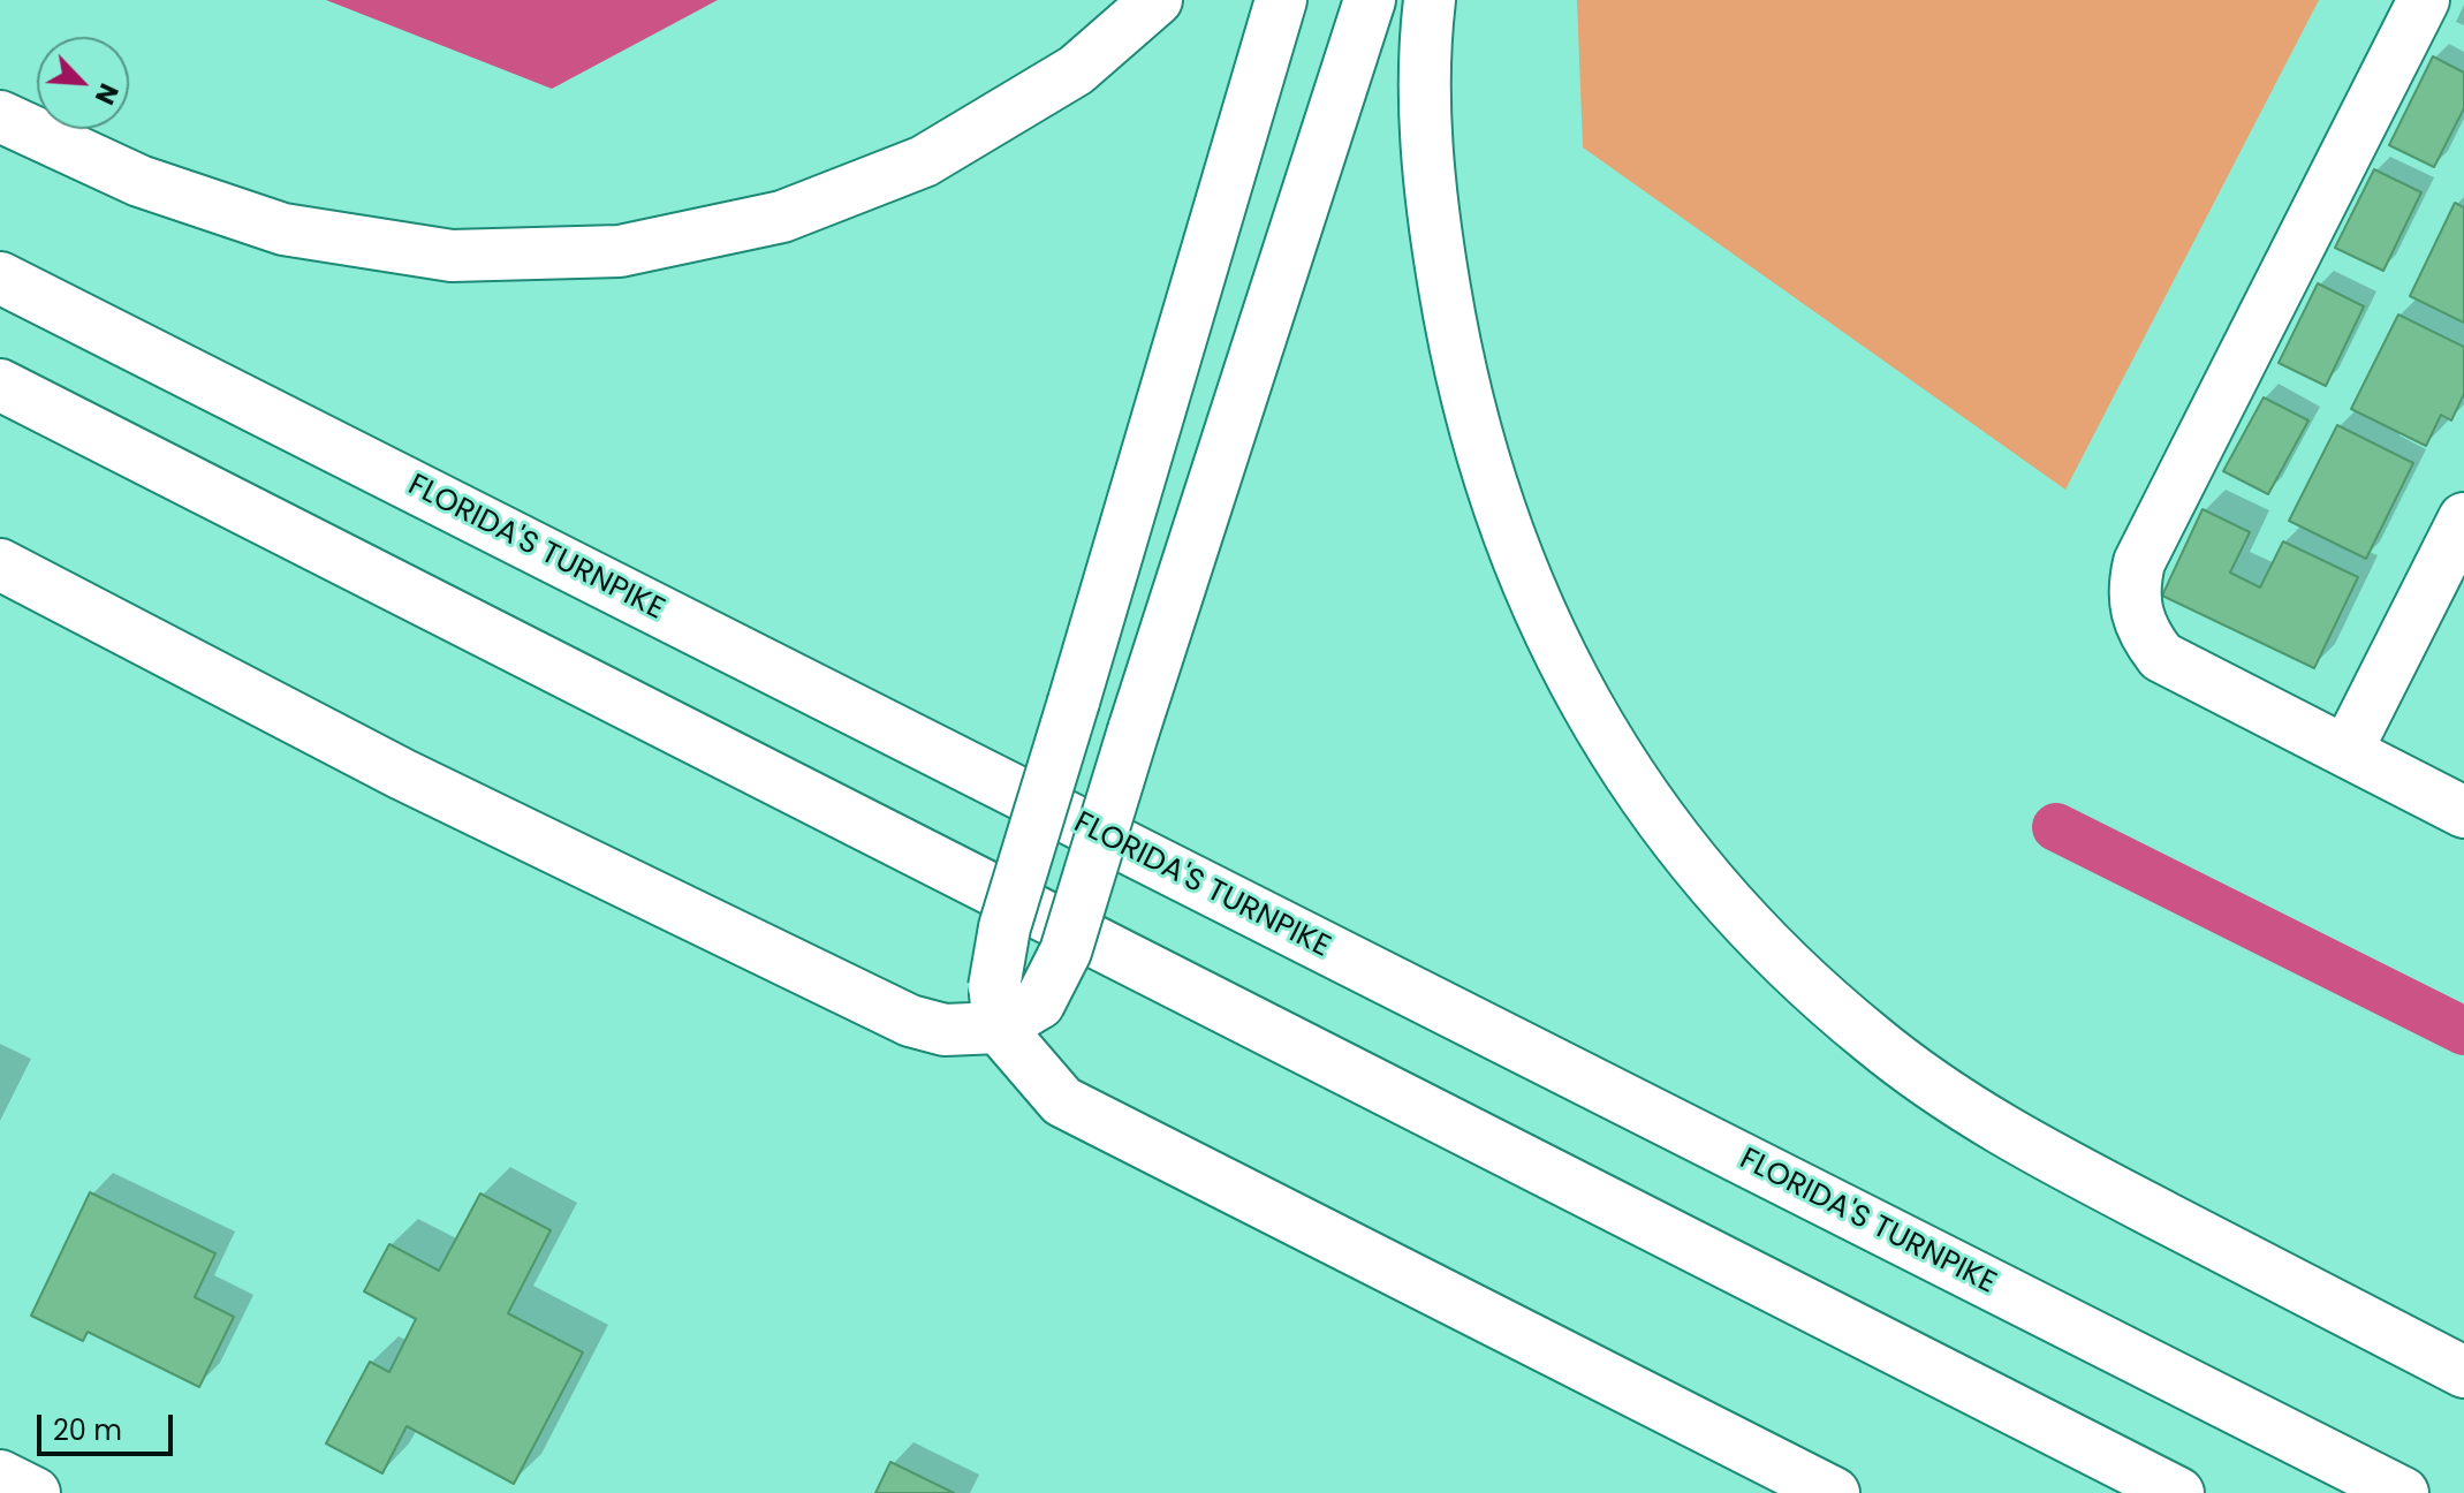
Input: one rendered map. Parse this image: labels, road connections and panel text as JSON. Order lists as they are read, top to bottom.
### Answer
{
  "streets": {
    "main road": ["FLORIDA'S TURNPIKE"]
  },
  "scale_bar": "20 m",
  "north": "bottom right"
}
